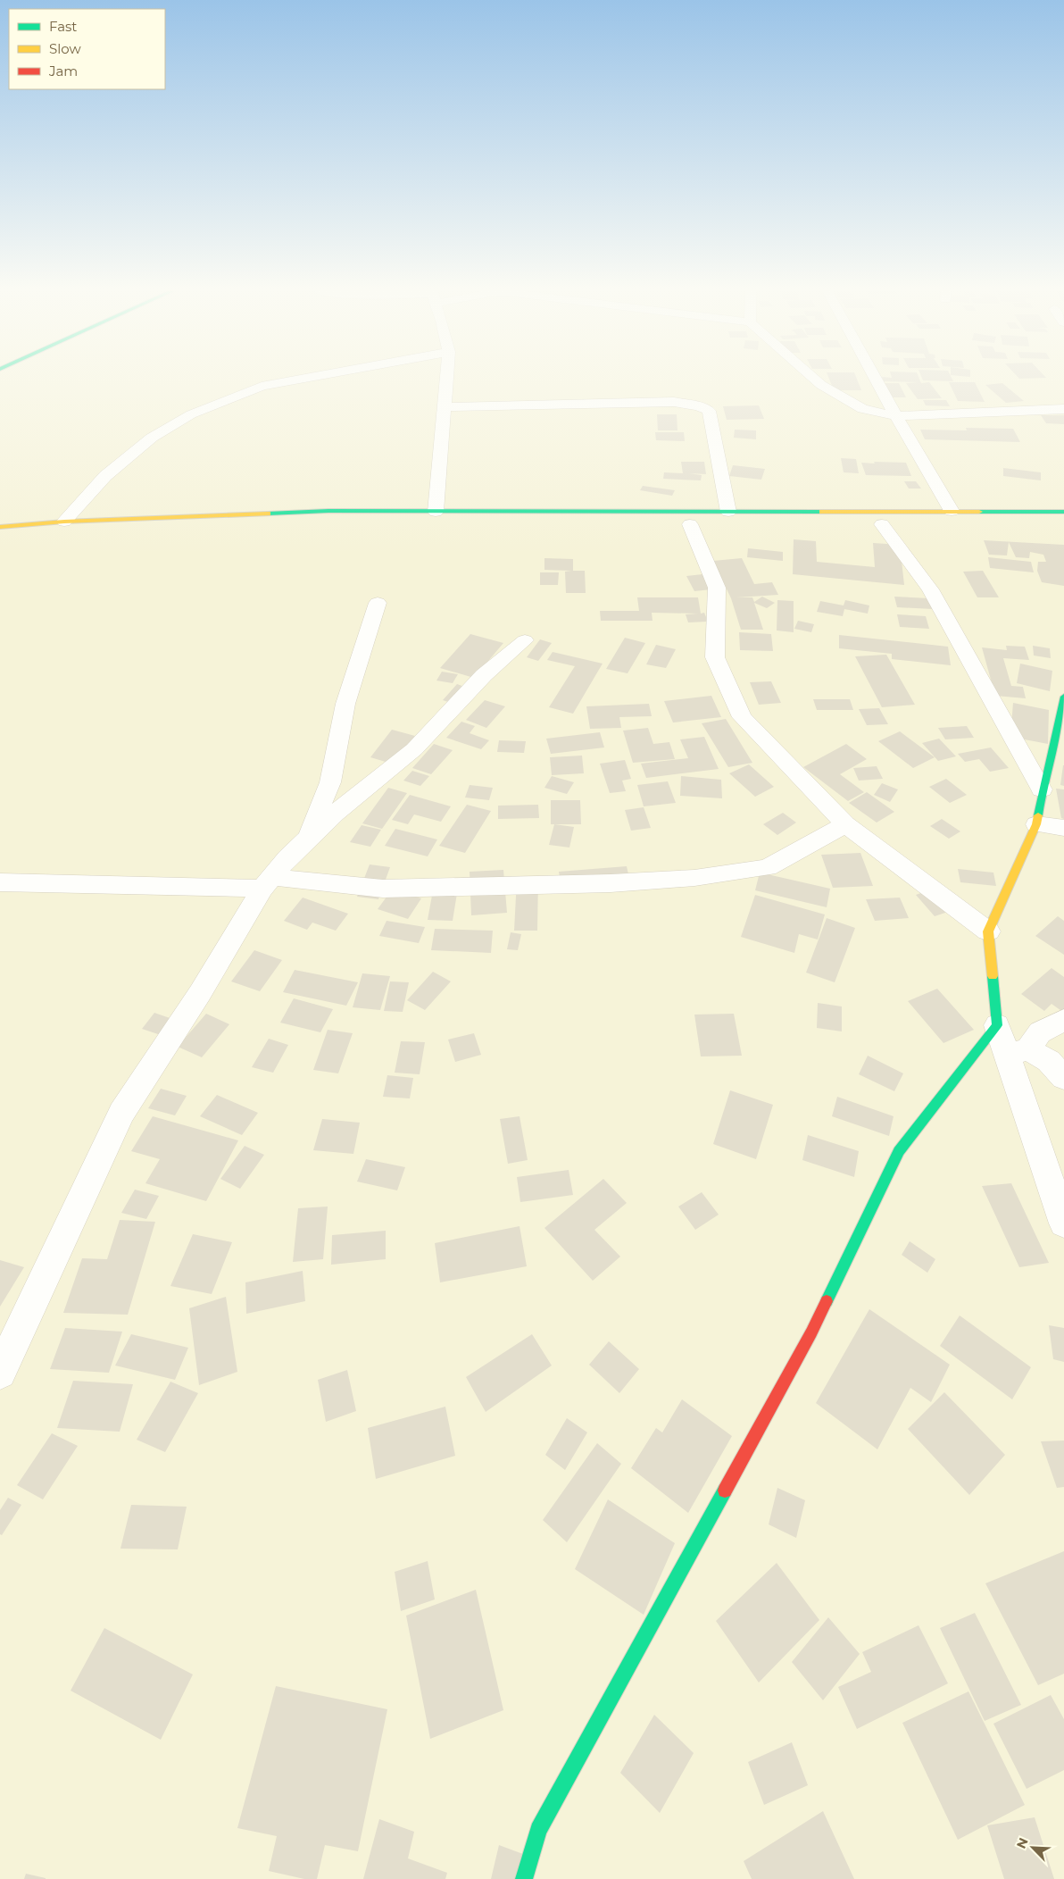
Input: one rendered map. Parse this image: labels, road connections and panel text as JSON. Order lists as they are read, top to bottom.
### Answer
{
  "legend": ["Fast", "Slow", "Jam"],
  "north": "top left"
}
